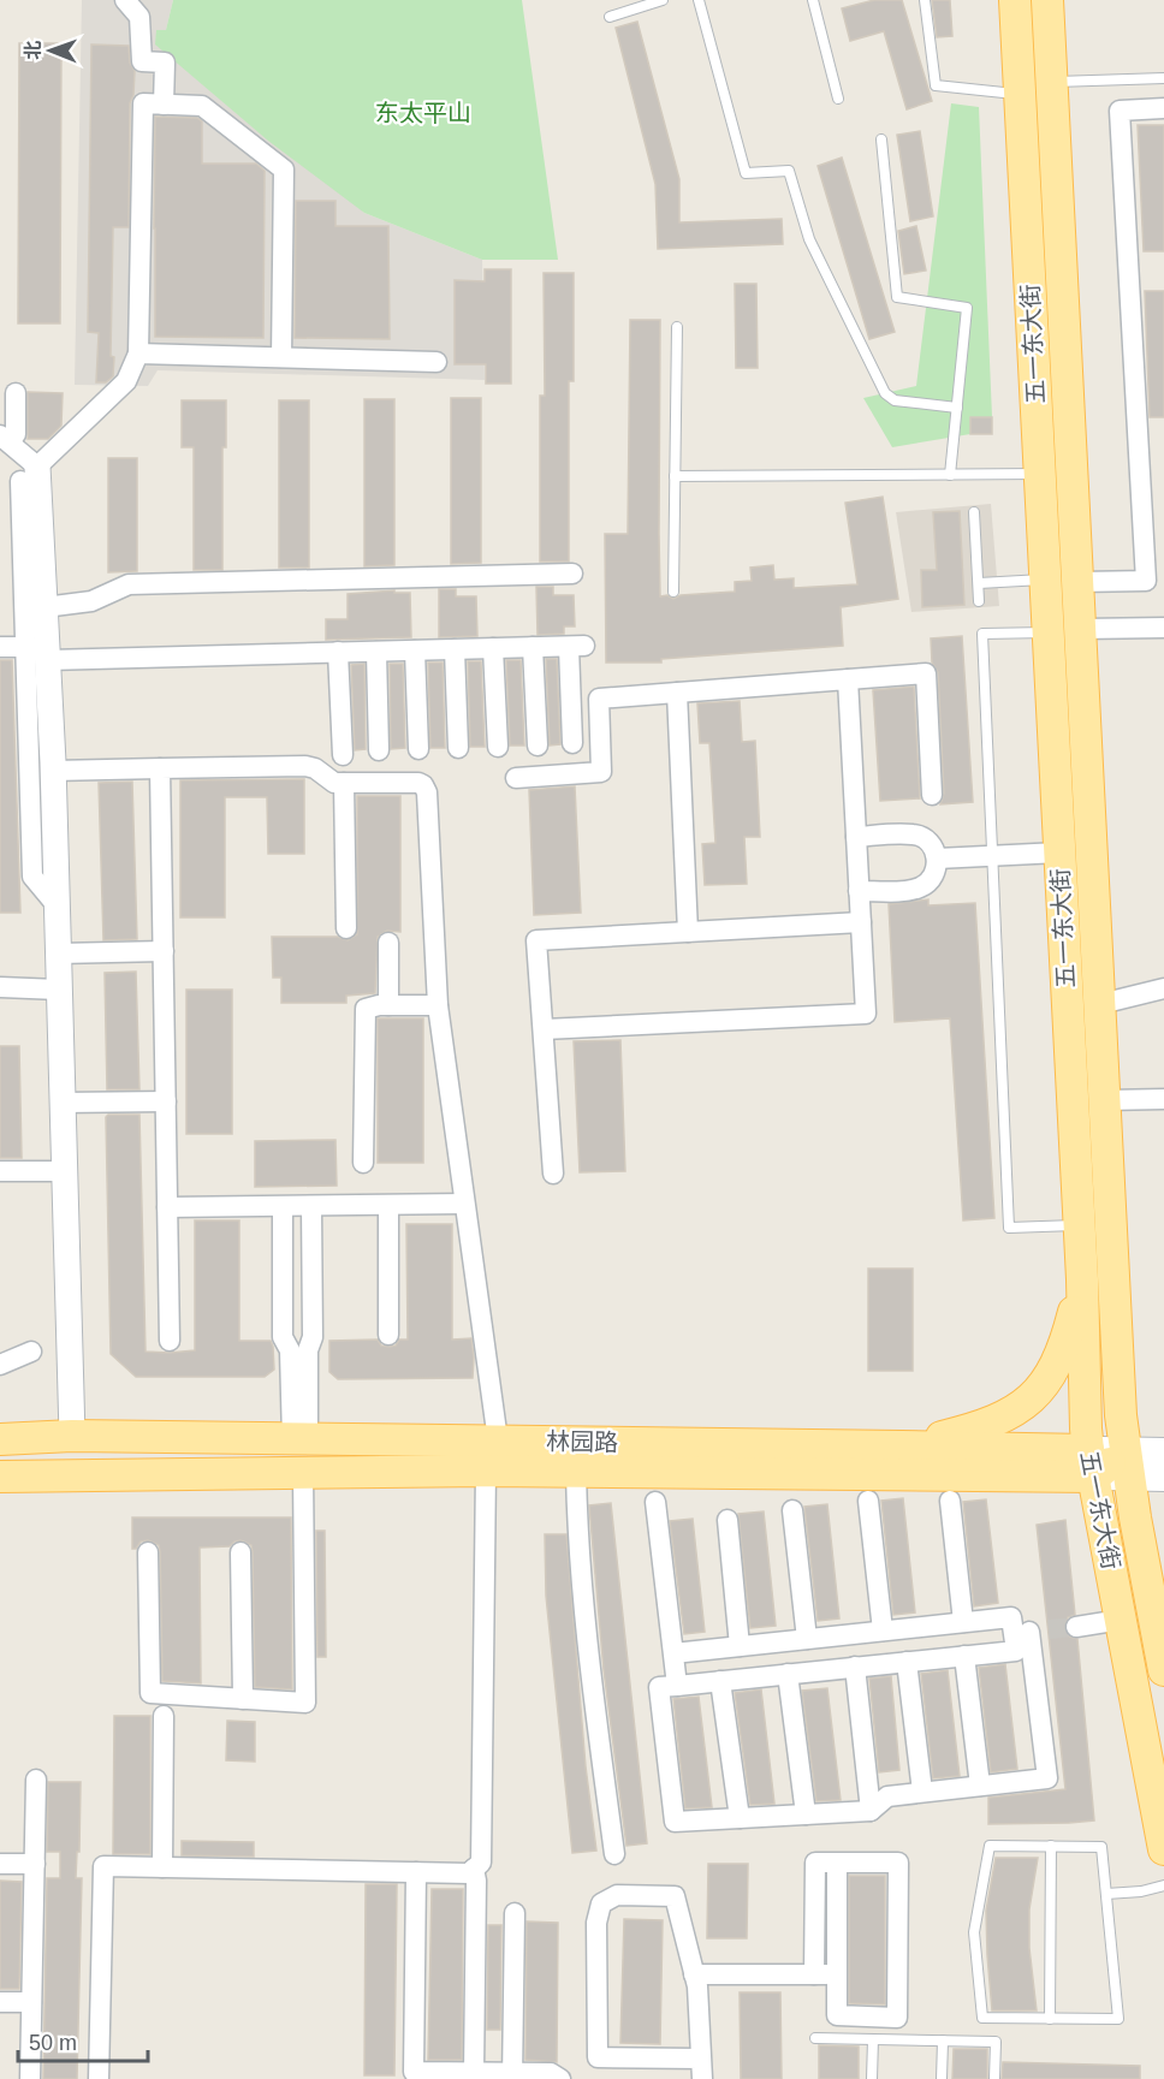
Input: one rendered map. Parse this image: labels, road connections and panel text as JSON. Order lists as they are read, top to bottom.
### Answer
{
  "streets": {
    "main road": ["五一东大街", "林园路"]
  },
  "crossings": [
    ["五一东大街", "林园路"]
  ],
  "parks": ["东太平山"],
  "scale_bar": "50 m",
  "north": "left"
}
